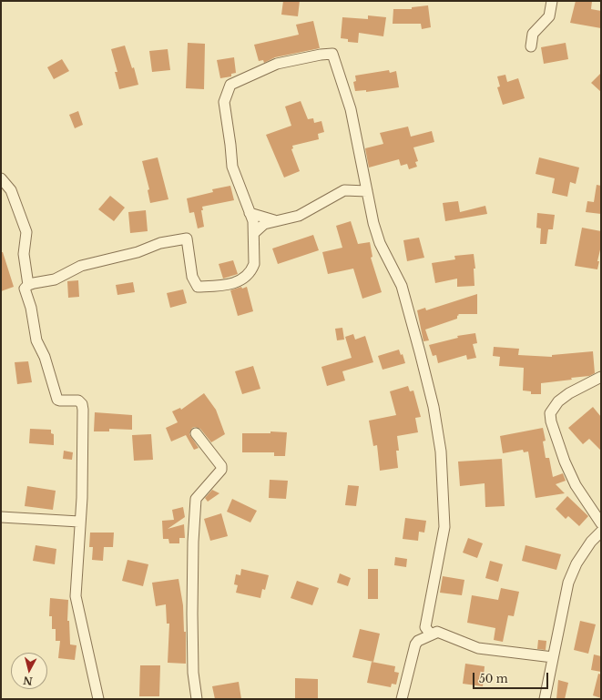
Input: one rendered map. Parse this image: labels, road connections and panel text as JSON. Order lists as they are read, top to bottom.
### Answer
{
  "scale_bar": "50 m",
  "north": "bottom"
}
